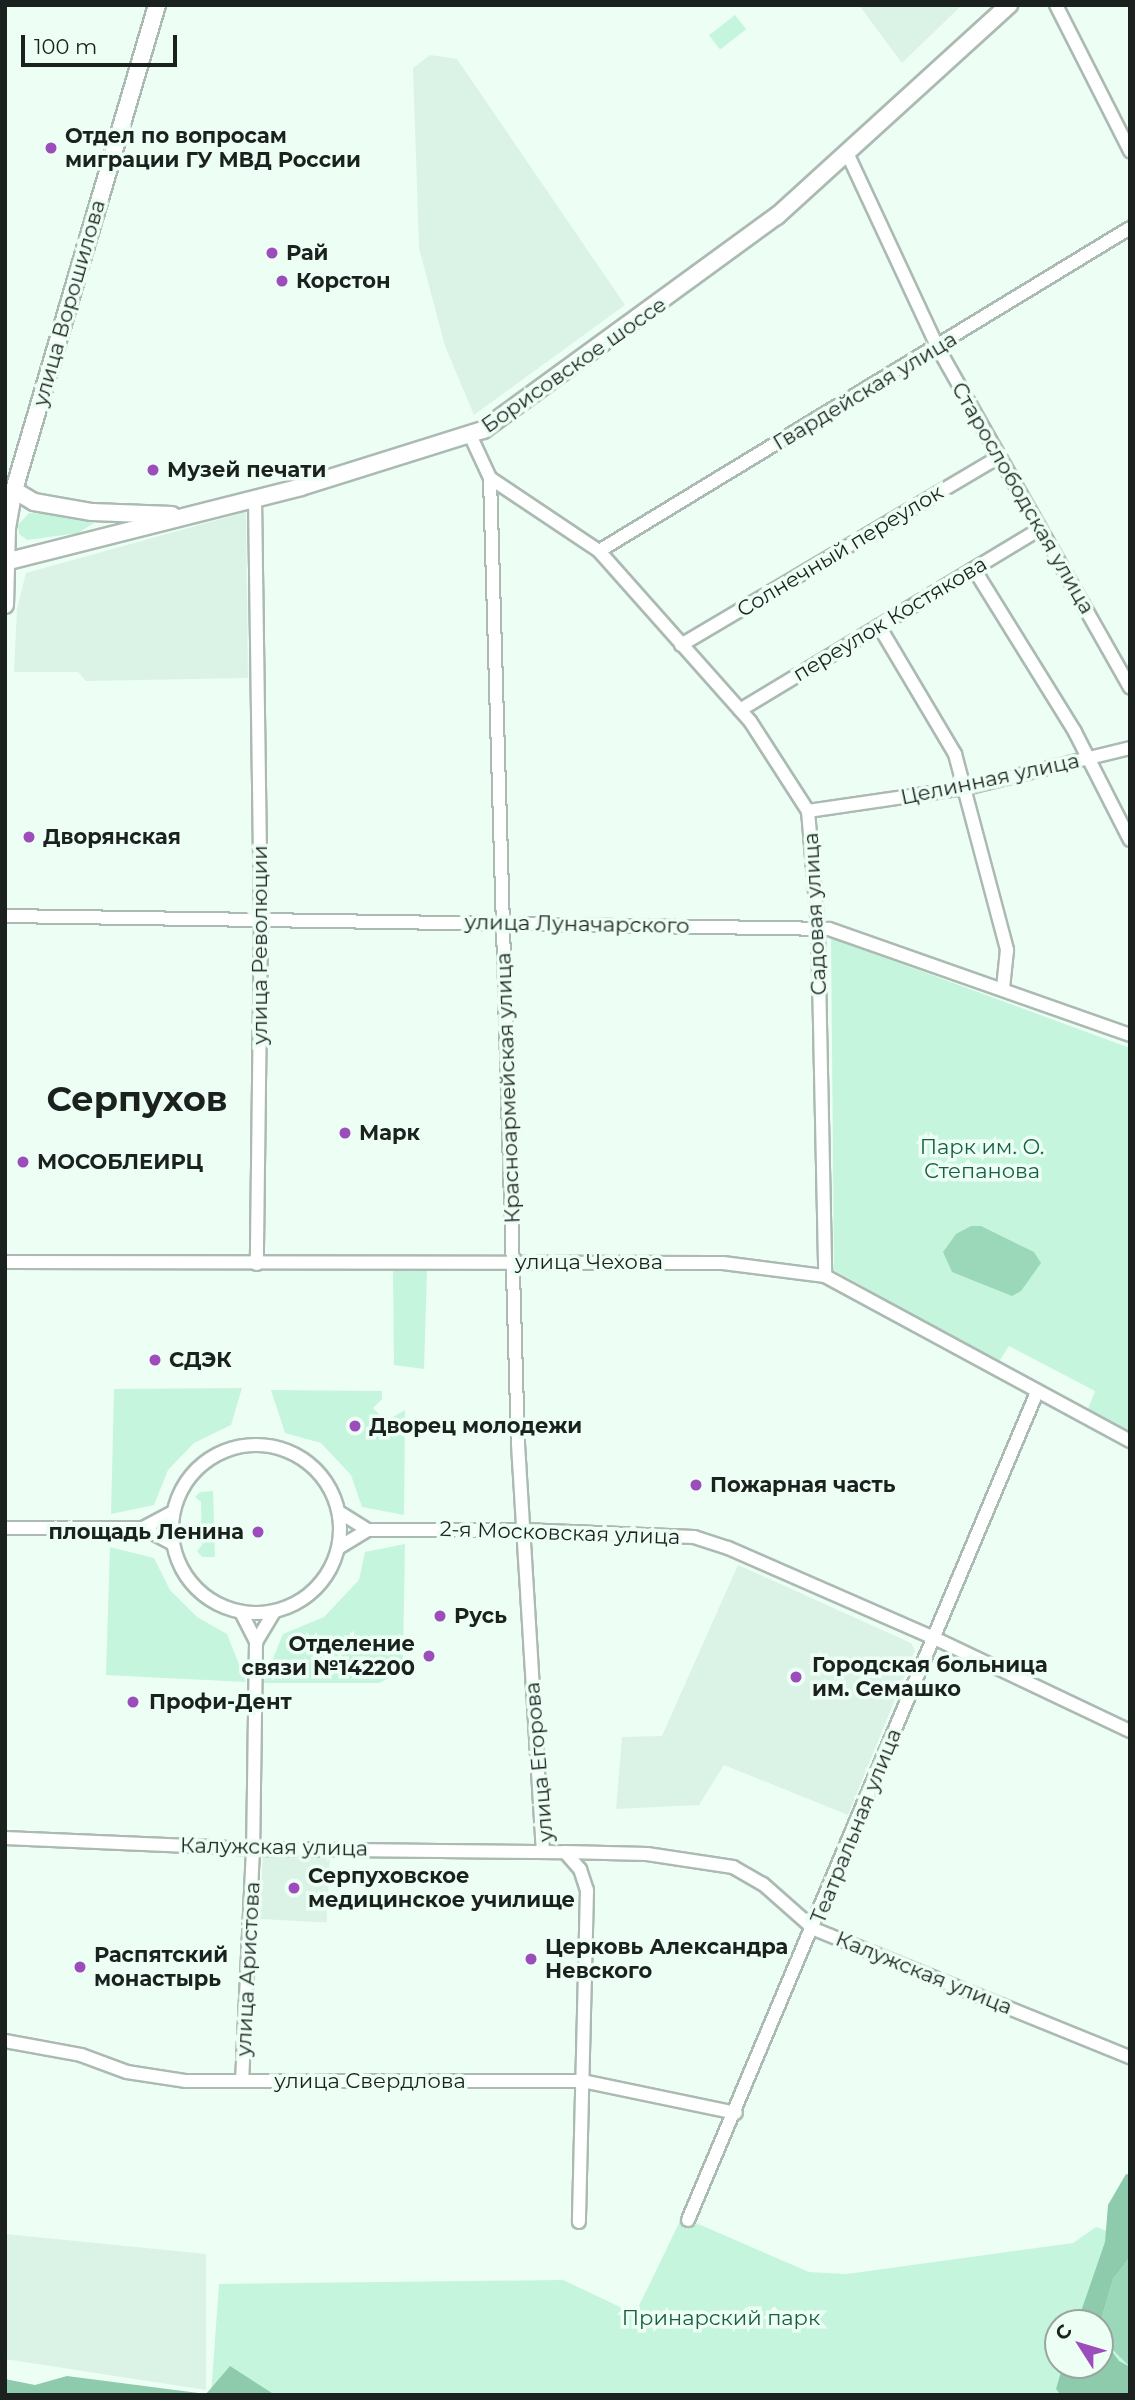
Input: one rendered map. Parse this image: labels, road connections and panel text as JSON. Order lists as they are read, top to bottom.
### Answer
{
  "streets": {
    "main road": ["улица Ворошилова", "Борисовское шоссе"],
    "street": [
      "Гвардейская улица",
      "Старослободская улица",
      "Солнечный переулок",
      "переулок Костякова",
      "Целинная улица",
      "Садовая улица",
      "улица Луначарского",
      "улица Революции",
      "Красноармейская улица",
      "улица Чехова",
      "2-я Московская улица",
      "улица Егорова",
      "Театральная улица",
      "Калужская улица",
      "улица Аристова",
      "улица Свердлова"
    ]
  },
  "crossings": [
    ["улица Ворошилова", "Борисовское шоссе"],
    ["Борисовское шоссе", "Старослободская улица"],
    ["Борисовское шоссе", "улица Революции"],
    ["Гвардейская улица", "Старослободская улица"],
    ["Гвардейская улица", "Садовая улица"],
    ["Старослободская улица", "Солнечный переулок"],
    ["Старослободская улица", "переулок Костякова"],
    ["Солнечный переулок", "Садовая улица"],
    ["переулок Костякова", "Садовая улица"],
    ["Целинная улица", "Садовая улица"],
    ["Садовая улица", "улица Луначарского"],
    ["Садовая улица", "Красноармейская улица"],
    ["Садовая улица", "улица Чехова"],
    ["улица Луначарского", "улица Революции"],
    ["улица Луначарского", "Красноармейская улица"],
    ["улица Революции", "улица Чехова"],
    ["Красноармейская улица", "улица Чехова"],
    ["Красноармейская улица", "2-я Московская улица"],
    ["Красноармейская улица", "улица Егорова"],
    ["улица Чехова", "Театральная улица"],
    ["2-я Московская улица", "улица Егорова"],
    ["2-я Московская улица", "Театральная улица"],
    ["улица Егорова", "Калужская улица"],
    ["улица Егорова", "улица Свердлова"],
    ["Театральная улица", "Калужская улица"],
    ["Театральная улица", "улица Свердлова"],
    ["Калужская улица", "улица Аристова"],
    ["улица Аристова", "улица Свердлова"]
  ],
  "districts": ["Серпухов"],
  "parks": ["Парк им. О. Степанова", "Принарский парк"],
  "places": [
    "Отдел по вопросам миграции ГУ МВД России",
    "Рай",
    "Корстон",
    "Музей печати",
    "Дворянская",
    "Марк",
    "МОСОБЛЕИРЦ",
    "СДЭК",
    "Дворец молодежи",
    "Пожарная часть",
    "площадь Ленина",
    "Русь",
    "Отделение связи №142200",
    "Городская больница им. Семашко",
    "Профи-Дент",
    "Серпуховское медицинское училище",
    "Церковь Александра Невского",
    "Распятский монастырь"
  ],
  "scale_bar": "100 m",
  "north": "top left"
}
